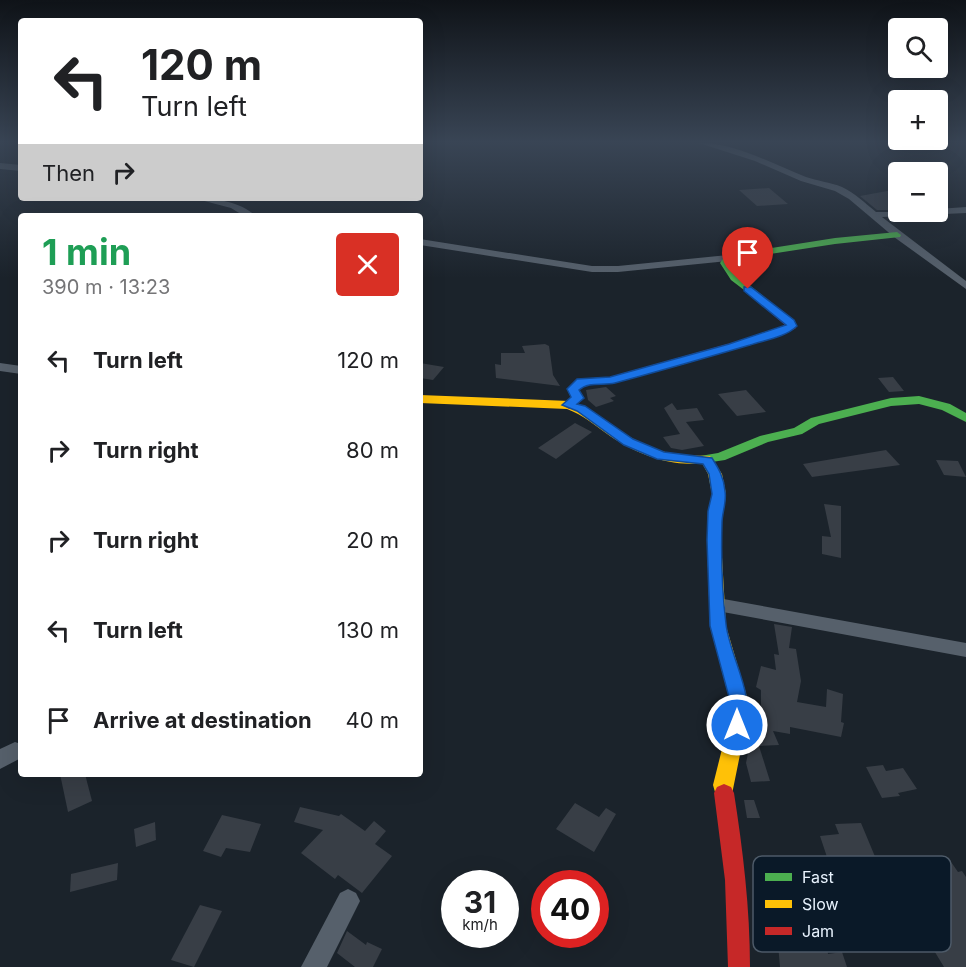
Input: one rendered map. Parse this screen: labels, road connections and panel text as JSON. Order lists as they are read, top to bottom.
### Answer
{
  "legend": ["Fast", "Slow", "Jam"],
  "page": {
    "map_buttons": ["+", "−"],
    "turn": ["120 m", "Turn left"],
    "then": "Then",
    "heading": ["1 min", "390 m · 13:23"],
    "list": [
      {
        "name": "Turn left",
        "value": "120 m"
      },
      {
        "name": "Turn right",
        "value": "80 m"
      },
      {
        "name": "Turn right",
        "value": "20 m"
      },
      {
        "name": "Turn left",
        "value": "130 m"
      },
      {
        "name": "Arrive at destination",
        "value": "40 m"
      }
    ],
    "speed": "31 km/h",
    "limit": "40"
  }
}
